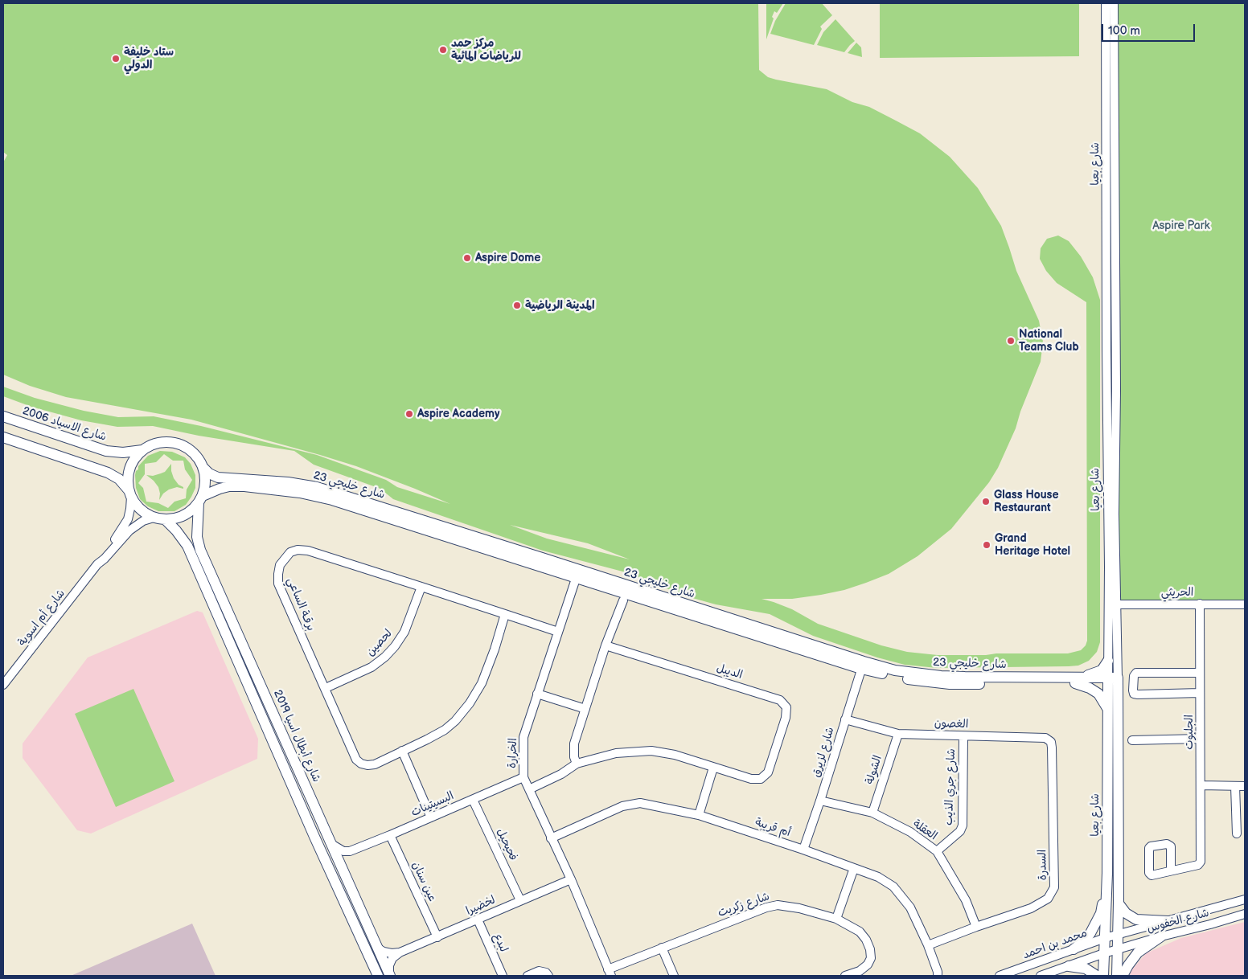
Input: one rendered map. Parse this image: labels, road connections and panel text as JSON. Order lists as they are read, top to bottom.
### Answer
{
  "streets": {
    "main road": [
      "شارع بعيا",
      "شارع الاسياد 2006",
      "شارع خليجي 23",
      "شارع أبطال اسيا 2019"
    ],
    "street": [
      "الحريثي",
      "برقـة الساعي",
      "شارع أم اسوية",
      "لحصين",
      "الديبل",
      "الغصون",
      "الجلبوت",
      "شارع لزيرق",
      "الخرارة",
      "الشولة",
      "شارع جري الذيب",
      "البسيتينات",
      "أم قريبة",
      "العقلة",
      "فحيحيل",
      "السدرة",
      "عين سنان",
      "شارع زكريت",
      "لخضيرا",
      "شارع الخفوس",
      "لبدع",
      "محمد بن احمد"
    ]
  },
  "crossings": [
    ["شارع بعيا", "شارع خليجي 23"],
    ["شارع بعيا", "الحريثي"],
    ["شارع بعيا", "شارع الخفوس"],
    ["شارع بعيا", "محمد بن احمد"],
    ["شارع الاسياد 2006", "شارع خليجي 23"],
    ["شارع الاسياد 2006", "شارع أم اسوية"],
    ["شارع الاسياد 2006", "شارع أبطال اسيا 2019"],
    ["شارع خليجي 23", "شارع أم اسوية"],
    ["شارع خليجي 23", "شارع أبطال اسيا 2019"],
    ["شارع خليجي 23", "شارع لزيرق"],
    ["شارع خليجي 23", "الخرارة"],
    ["الحريثي", "الجلبوت"],
    ["برقـة الساعي", "لحصين"],
    ["برقـة الساعي", "الخرارة"],
    ["شارع أم اسوية", "شارع أبطال اسيا 2019"],
    ["الديبل", "الخرارة"],
    ["الغصون", "شارع لزيرق"],
    ["الغصون", "الشولة"],
    ["الغصون", "شارع جري الذيب"],
    ["الغصون", "السدرة"],
    ["شارع لزيرق", "أم قريبة"],
    ["شارع لزيرق", "العقلة"],
    ["الخرارة", "البسيتينات"],
    ["الخرارة", "أم قريبة"],
    ["الخرارة", "شارع زكريت"],
    ["الخرارة", "لخضيرا"],
    ["الشولة", "العقلة"],
    ["شارع جري الذيب", "العقلة"],
    ["البسيتينات", "فحيحيل"],
    ["البسيتينات", "عين سنان"],
    ["أم قريبة", "السدرة"],
    ["العقلة", "السدرة"],
    ["فحيحيل", "لخضيرا"],
    ["عين سنان", "لخضيرا"],
    ["لخضيرا", "لبدع"],
    ["شارع الخفوس", "محمد بن احمد"]
  ],
  "parks": ["Aspire Park"],
  "places": [
    "مركز حمد للرياضات المائية",
    "ستاد خليفة الدولي",
    "Aspire Dome",
    "المدينة الرياضية",
    "National Teams Club",
    "Aspire Academy",
    "Glass House Restaurant",
    "Grand Heritage Hotel"
  ],
  "scale_bar": "100 m"
}
